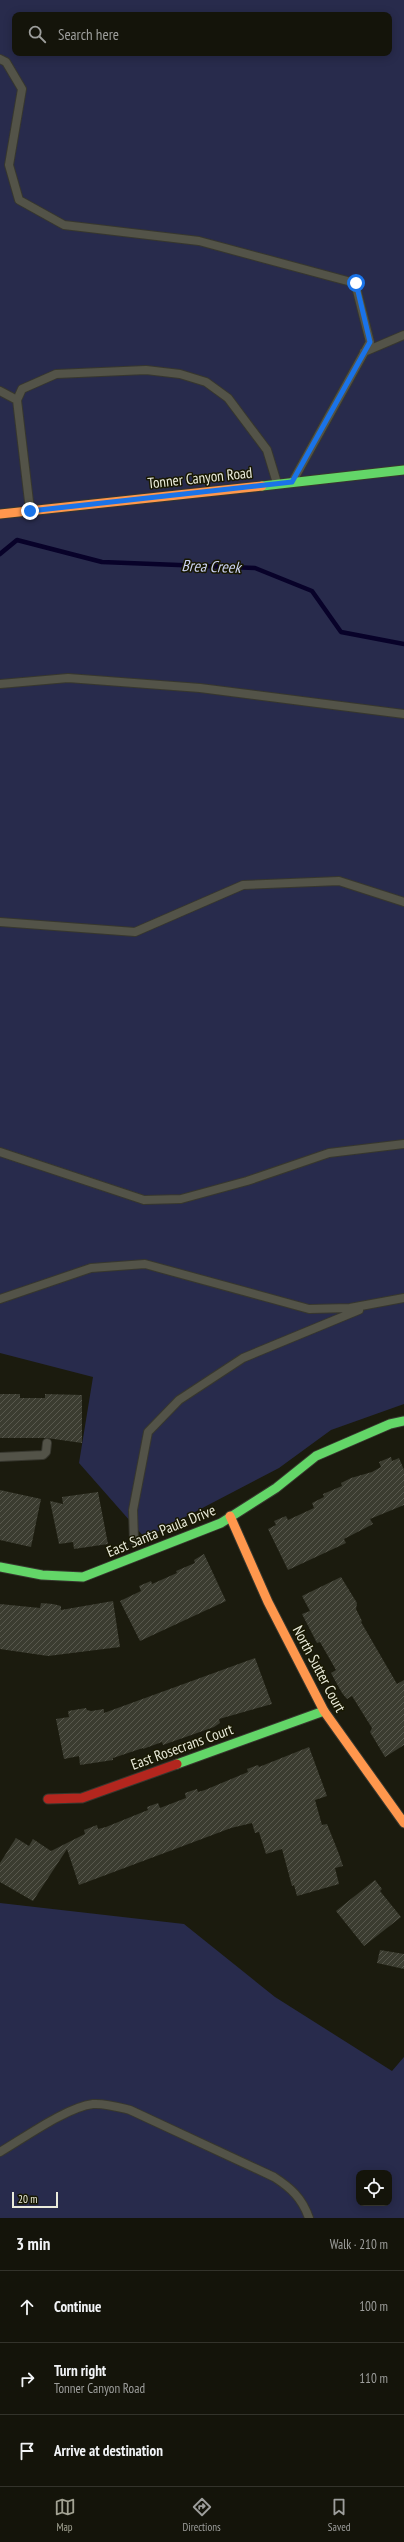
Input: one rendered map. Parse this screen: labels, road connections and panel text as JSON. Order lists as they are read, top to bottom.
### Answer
{
  "streets": {
    "street": [
      "Tonner Canyon Road",
      "East Santa Paula Drive",
      "North Sutter Court",
      "East Rosecrans Court"
    ]
  },
  "crossings": [
    ["East Santa Paula Drive", "North Sutter Court"],
    ["North Sutter Court", "East Rosecrans Court"]
  ],
  "water": ["Brea Creek"],
  "scale_bar": "20 m",
  "page": {
    "search": "Search here",
    "scale": "20 m",
    "heading": ["3 min", "Walk · 210 m"],
    "list": [
      ["Continue", "100 m"],
      ["Turn right", "Tonner Canyon Road", "110 m"],
      "Arrive at destination"
    ],
    "nav": ["Map", "Directions", "Saved"]
  }
}
